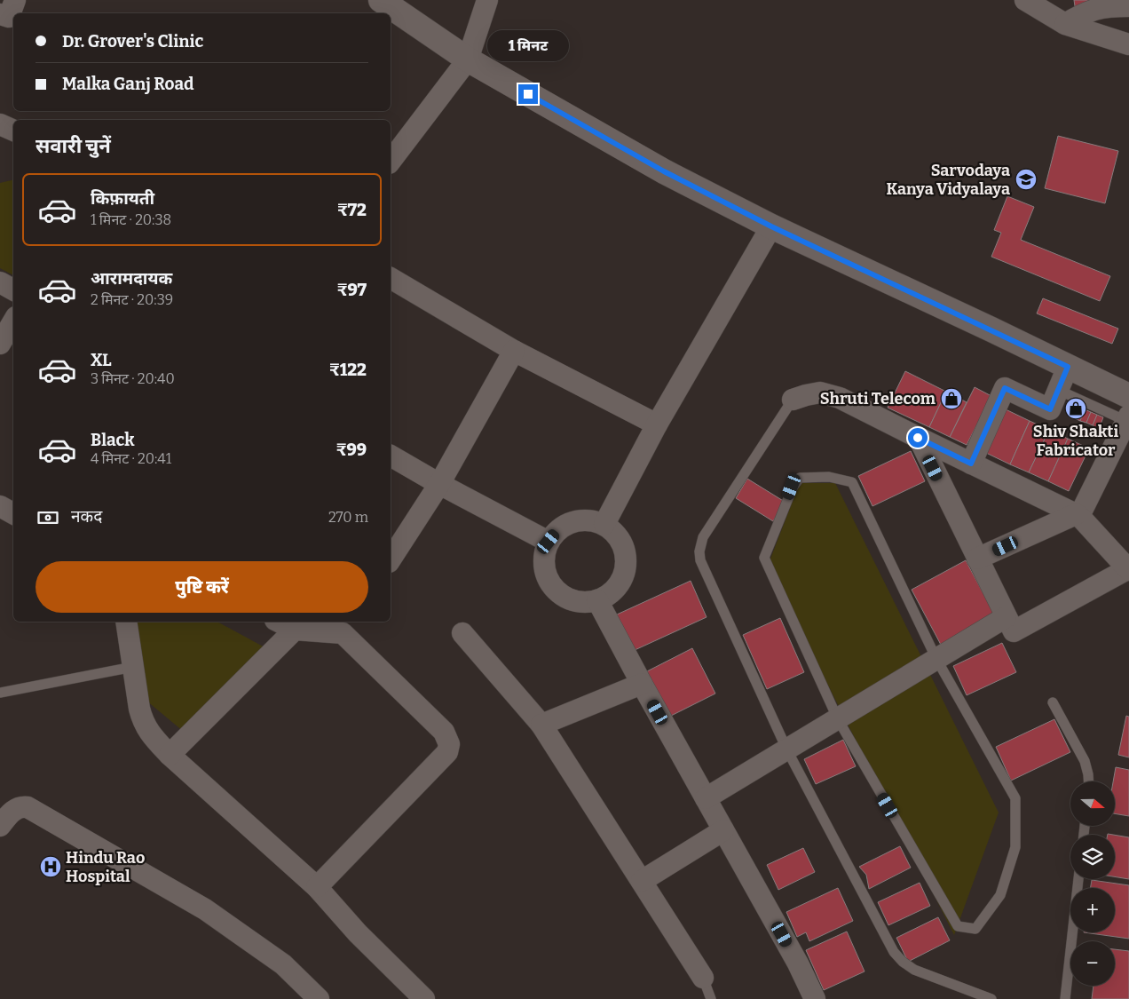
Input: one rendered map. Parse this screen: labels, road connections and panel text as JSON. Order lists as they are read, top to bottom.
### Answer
{
  "places": {
    "school or university": ["Sarvodaya Kanya Vidyalaya"],
    "shop": ["Shruti Telecom", "Shiv Shakti Fabricator"],
    "hospital": ["Hindu Rao Hospital"]
  },
  "north": "right",
  "page": {
    "banner": ["Dr. Grover's Clinic", "Malka Ganj Road"],
    "bubble": "1 मिनट",
    "heading": "सवारी चुनें",
    "list": [
      {
        "name": "किफ़ायती",
        "note": "1 मिनट · 20:38",
        "value": "₹72"
      },
      {
        "name": "आरामदायक",
        "note": "2 मिनट · 20:39",
        "value": "₹97"
      },
      {
        "name": "XL",
        "note": "3 मिनट · 20:40",
        "value": "₹122"
      },
      {
        "name": "Black",
        "note": "4 मिनट · 20:41",
        "value": "₹99"
      }
    ],
    "pay": ["नकद", "270 m"],
    "buttons": "पुष्टि करें",
    "map_buttons": ["+", "−"]
  }
}
